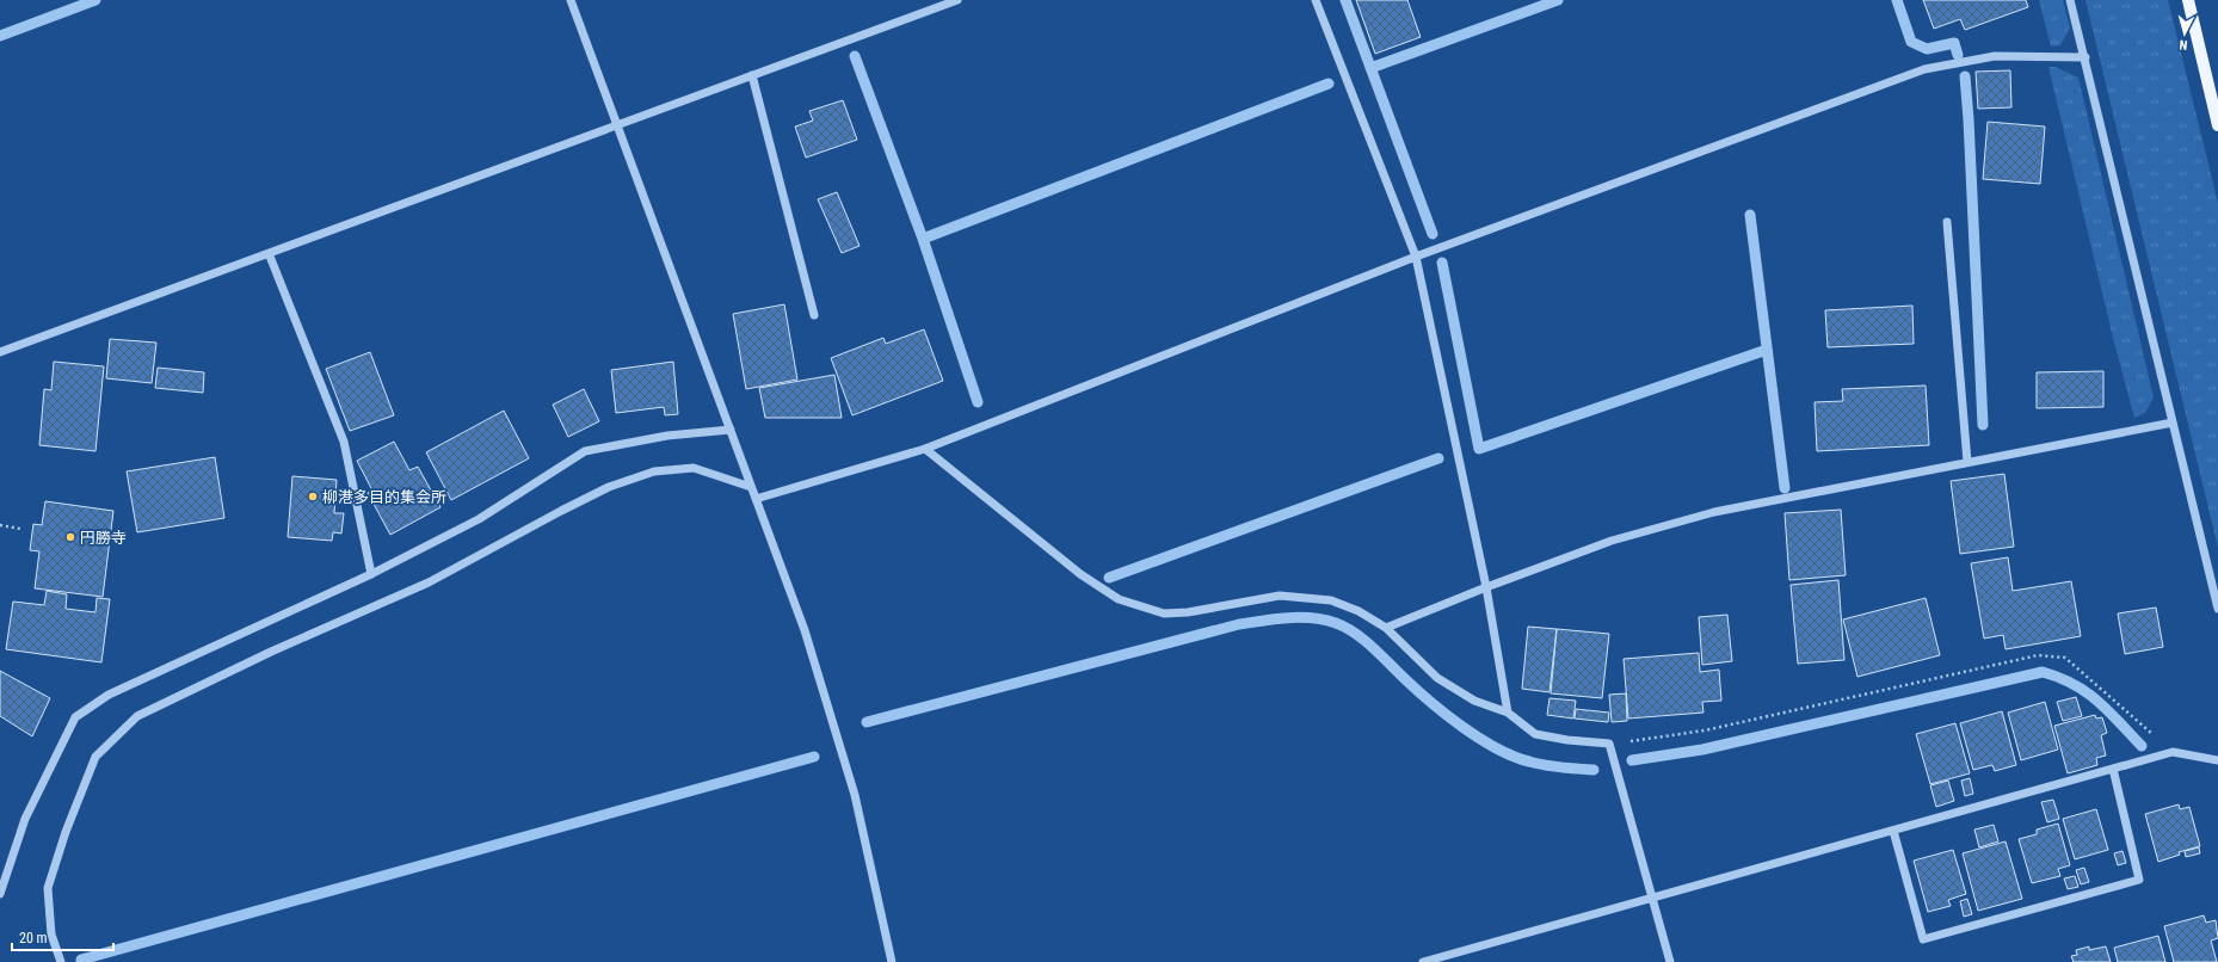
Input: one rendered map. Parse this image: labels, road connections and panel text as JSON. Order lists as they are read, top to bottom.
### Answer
{
  "places": ["柳港多目的集会所", "円勝寺"],
  "scale_bar": "20 m",
  "north": "bottom"
}
